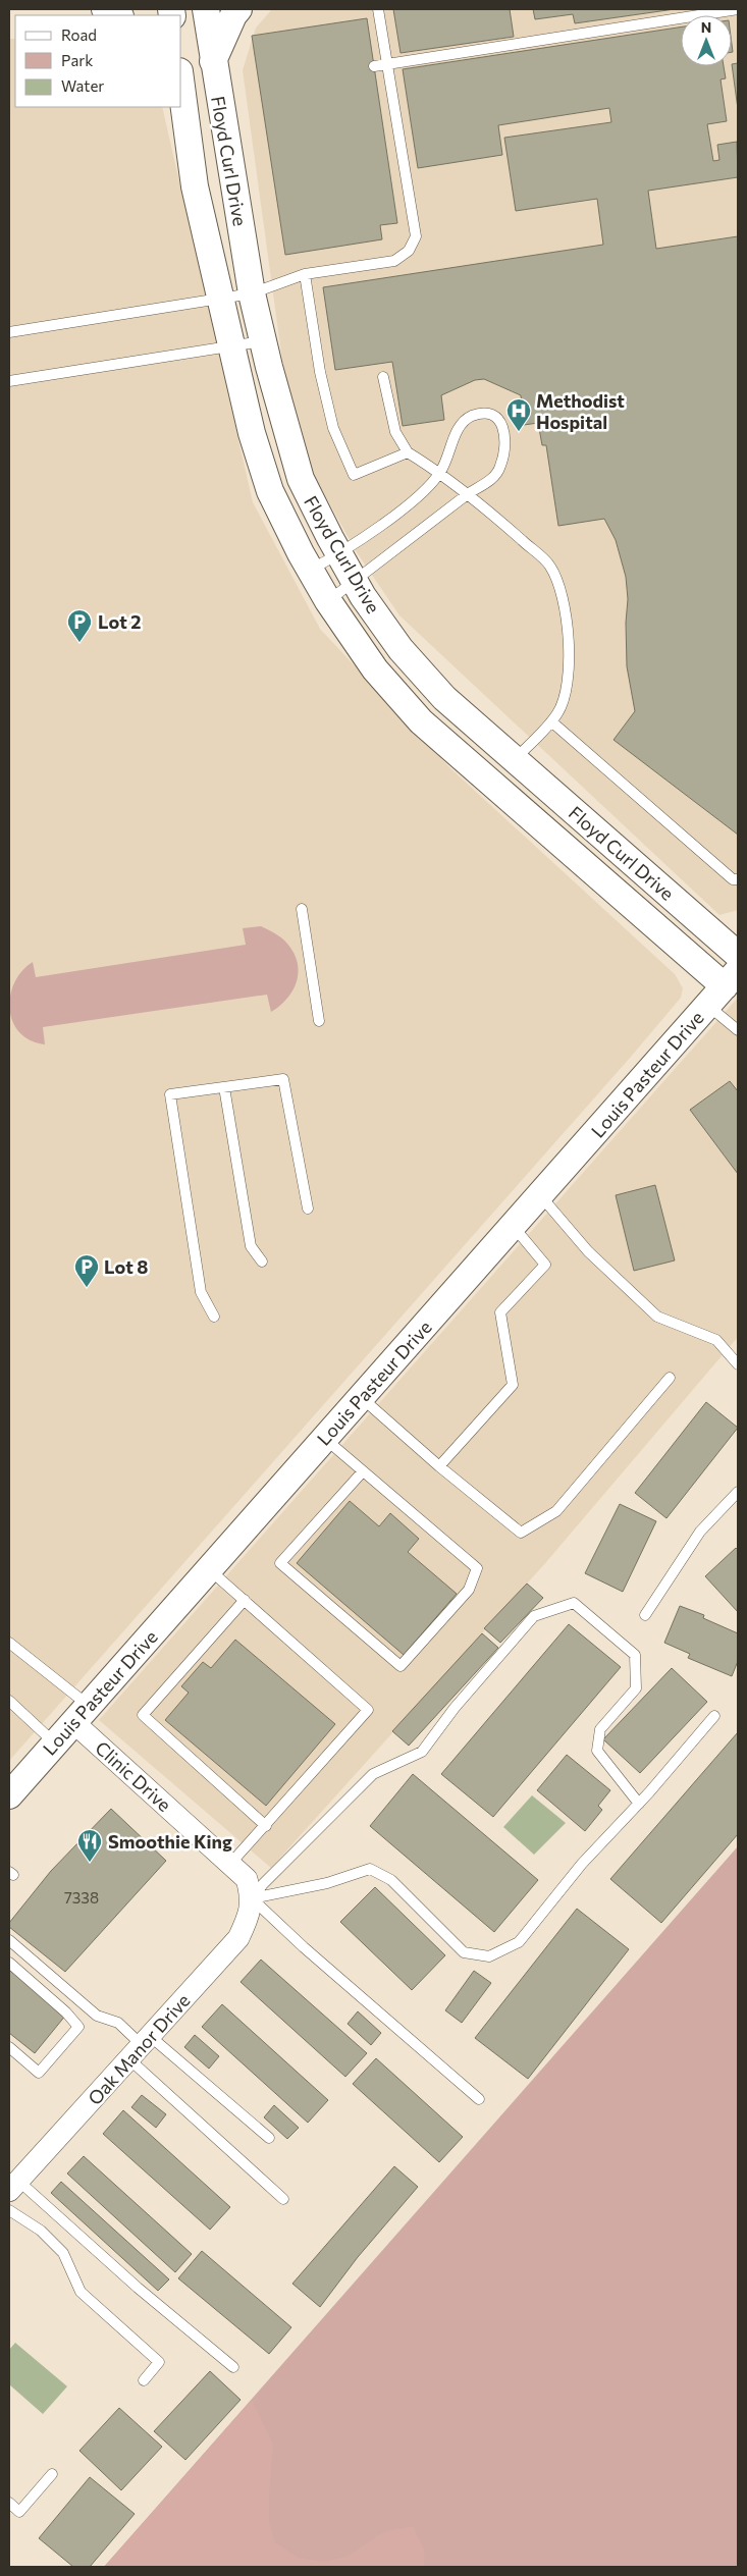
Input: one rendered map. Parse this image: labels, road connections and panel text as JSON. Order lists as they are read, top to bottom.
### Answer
{
  "streets": {
    "street": [
      "Floyd Curl Drive",
      "Louis Pasteur Drive",
      "Clinic Drive",
      "Oak Manor Drive"
    ]
  },
  "crossings": [
    ["Floyd Curl Drive", "Louis Pasteur Drive"],
    ["Louis Pasteur Drive", "Clinic Drive"],
    ["Clinic Drive", "Oak Manor Drive"]
  ],
  "places": {
    "hospital": ["Methodist Hospital"],
    "parking": ["Lot 2", "Lot 8"],
    "restaurant": ["Smoothie King"]
  },
  "house_numbers": ["7338"],
  "legend": ["Road", "Park", "Water"],
  "north": "top"
}
